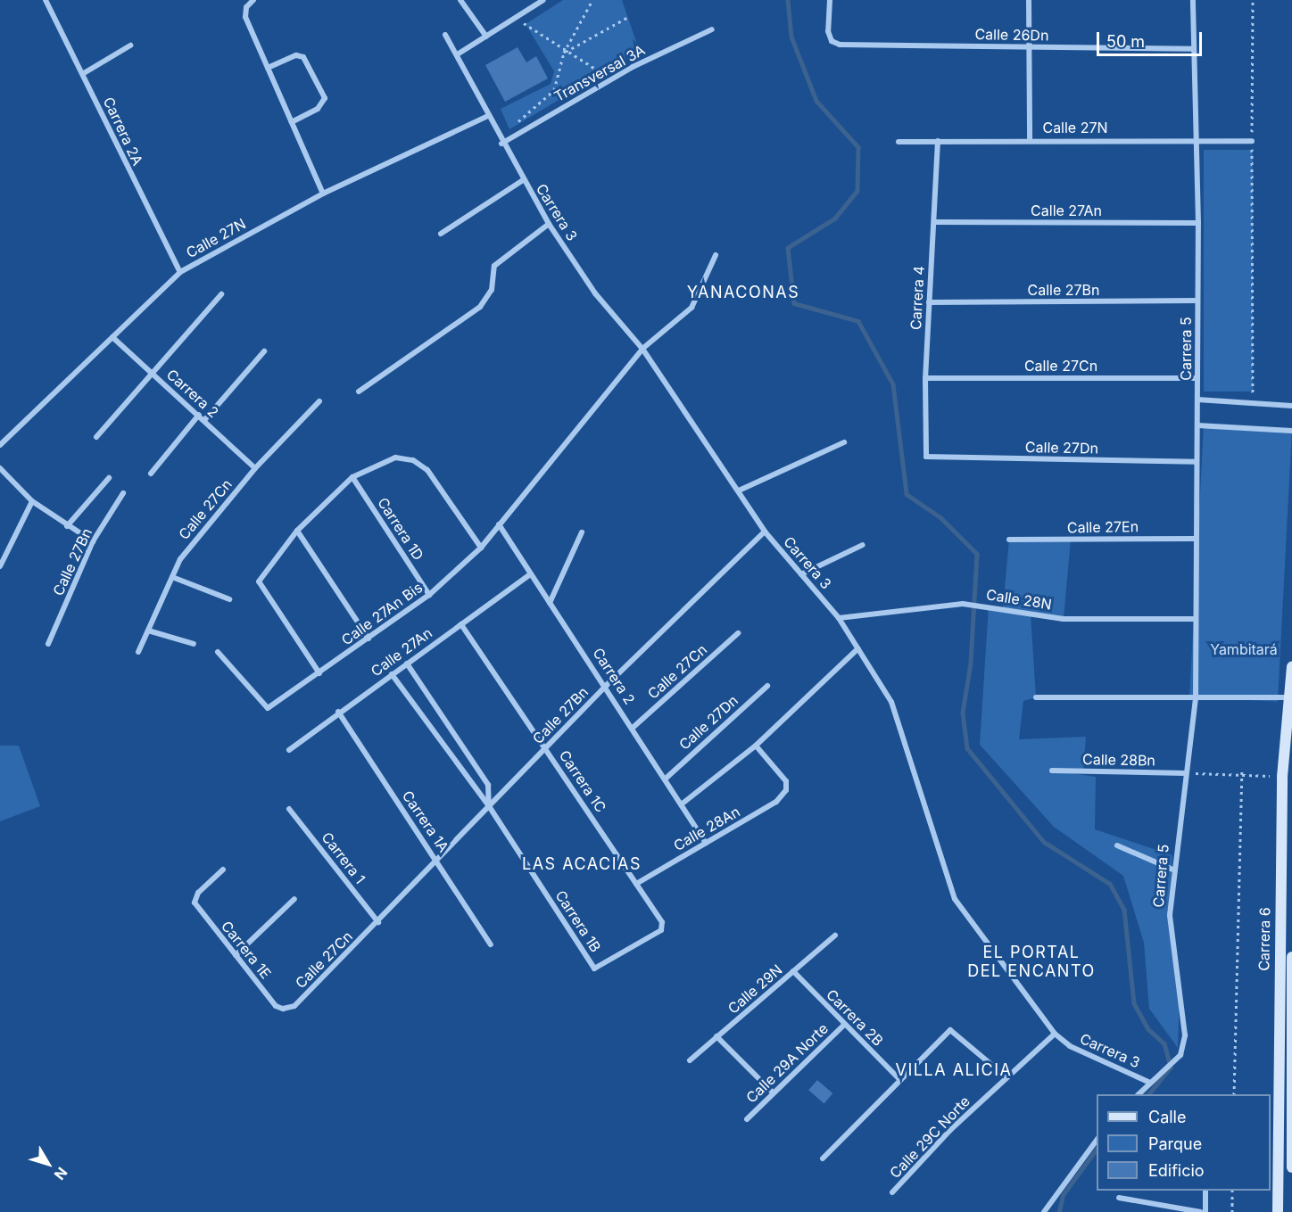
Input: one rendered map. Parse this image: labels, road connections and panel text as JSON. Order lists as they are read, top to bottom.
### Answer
{
  "streets": {
    "main road": ["Carrera 6"],
    "street": [
      "Calle 26Dn",
      "Transversal 3A",
      "Calle 27N",
      "Carrera 2A",
      "Calle 27An",
      "Carrera 3",
      "Calle 27Bn",
      "Carrera 4",
      "Carrera 5",
      "Calle 27Cn",
      "Carrera 2",
      "Calle 27Dn",
      "Calle 27En",
      "Carrera 1D",
      "Calle 28N",
      "Calle 27An Bis",
      "Calle 28Bn",
      "Carrera 1C",
      "Carrera 1A",
      "Calle 28An",
      "Carrera 1",
      "Carrera 1B",
      "Carrera 1E",
      "Calle 29N",
      "Carrera 2B",
      "Calle 29A Norte",
      "Calle 29C Norte"
    ]
  },
  "crossings": [
    ["Calle 26Dn", "Carrera 5"],
    ["Transversal 3A", "Carrera 3"],
    ["Calle 27N", "Carrera 2A"],
    ["Calle 27N", "Carrera 3"],
    ["Calle 27N", "Carrera 4"],
    ["Calle 27N", "Carrera 5"],
    ["Calle 27N", "Carrera 2"],
    ["Calle 27An", "Carrera 4"],
    ["Calle 27An", "Carrera 5"],
    ["Calle 27An", "Carrera 2"],
    ["Calle 27An", "Carrera 1C"],
    ["Calle 27An", "Carrera 1A"],
    ["Calle 27An", "Carrera 1B"],
    ["Carrera 3", "Calle 27Bn"],
    ["Carrera 3", "Carrera 5"],
    ["Carrera 3", "Calle 28N"],
    ["Carrera 3", "Calle 29C Norte"],
    ["Calle 27Bn", "Carrera 4"],
    ["Calle 27Bn", "Carrera 5"],
    ["Calle 27Bn", "Calle 27Cn"],
    ["Calle 27Bn", "Carrera 2"],
    ["Calle 27Bn", "Carrera 1C"],
    ["Calle 27Bn", "Carrera 1A"],
    ["Calle 27Bn", "Carrera 1"],
    ["Calle 27Bn", "Carrera 1B"],
    ["Carrera 4", "Calle 27Cn"],
    ["Carrera 4", "Calle 27Dn"],
    ["Carrera 5", "Calle 27Cn"],
    ["Carrera 5", "Calle 27Dn"],
    ["Carrera 5", "Calle 27En"],
    ["Carrera 5", "Calle 28N"],
    ["Carrera 5", "Calle 28Bn"],
    ["Calle 27Cn", "Carrera 2"],
    ["Calle 27Cn", "Carrera 1"],
    ["Calle 27Cn", "Carrera 1E"],
    ["Carrera 2", "Calle 27Dn"],
    ["Carrera 2", "Calle 27An Bis"],
    ["Carrera 2", "Calle 28An"],
    ["Carrera 1D", "Calle 27An Bis"],
    ["Carrera 1C", "Calle 28An"],
    ["Carrera 1C", "Carrera 1B"],
    ["Calle 29N", "Carrera 2B"],
    ["Carrera 2B", "Calle 29A Norte"]
  ],
  "districts": [
    "YANACONAS",
    "LAS ACACIAS",
    "EL PORTAL DEL ENCANTO",
    "VILLA ALICIA"
  ],
  "parks": ["Yambitará"],
  "legend": ["Calle", "Parque", "Edificio"],
  "scale_bar": "50 m",
  "north": "bottom right"
}
